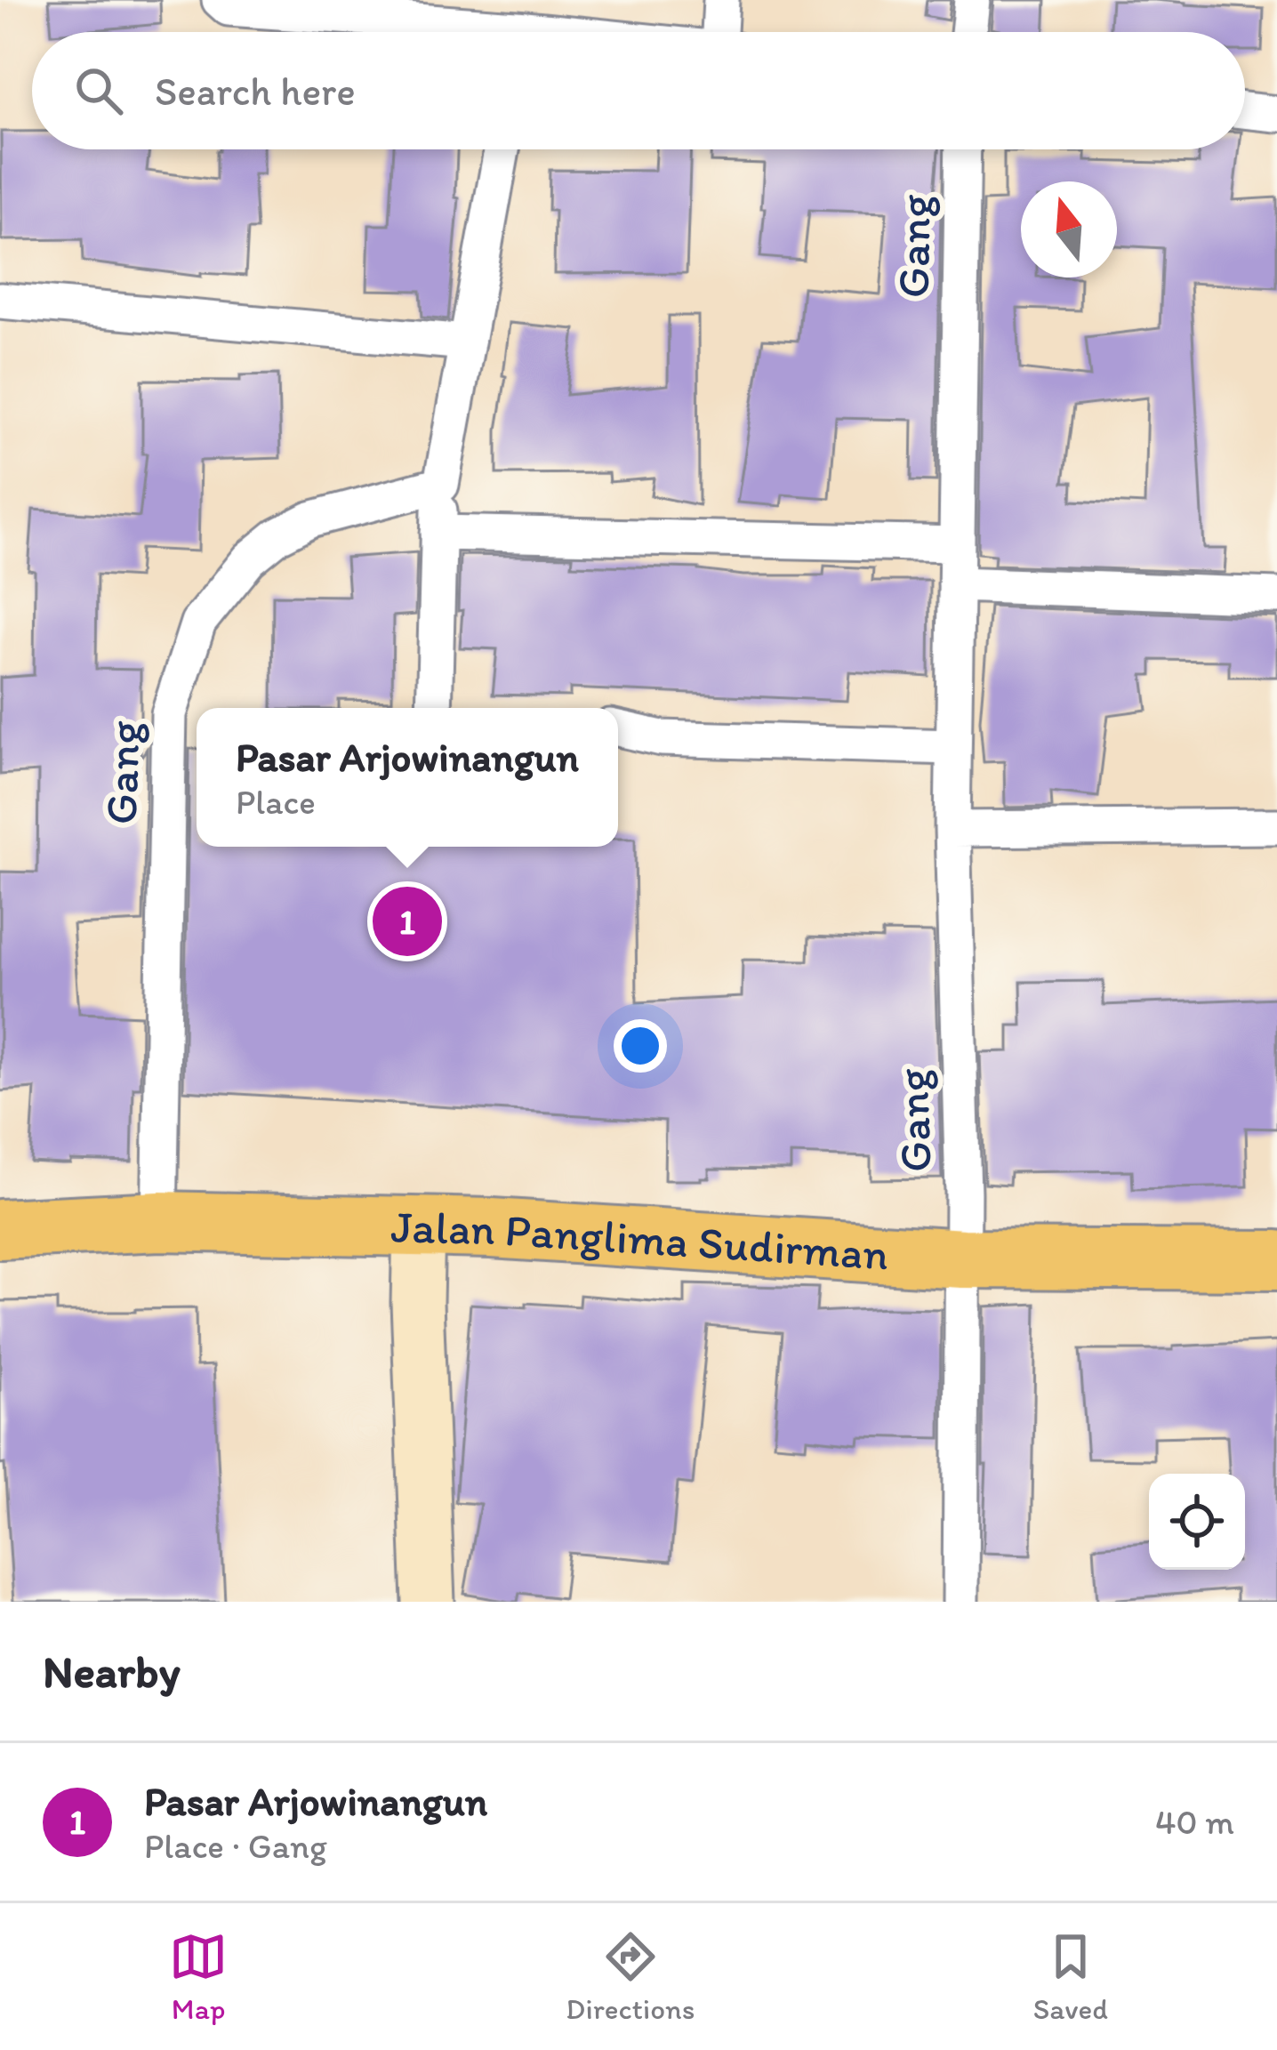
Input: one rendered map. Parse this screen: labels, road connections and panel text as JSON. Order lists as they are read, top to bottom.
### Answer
{
  "streets": {
    "highway": ["Jalan Panglima Sudirman"],
    "street": ["Gang"]
  },
  "crossings": [
    ["Gang", "Jalan Panglima Sudirman"]
  ],
  "north": "top",
  "page": {
    "search": "Search here",
    "popup": ["Pasar Arjowinangun", "Place"],
    "pins": "1",
    "heading": "Nearby",
    "list": [
      {
        "mark": "1",
        "name": "Pasar Arjowinangun",
        "note": "Place · Gang",
        "value": "40 m"
      }
    ],
    "nav": ["Map", "Directions", "Saved"]
  }
}
